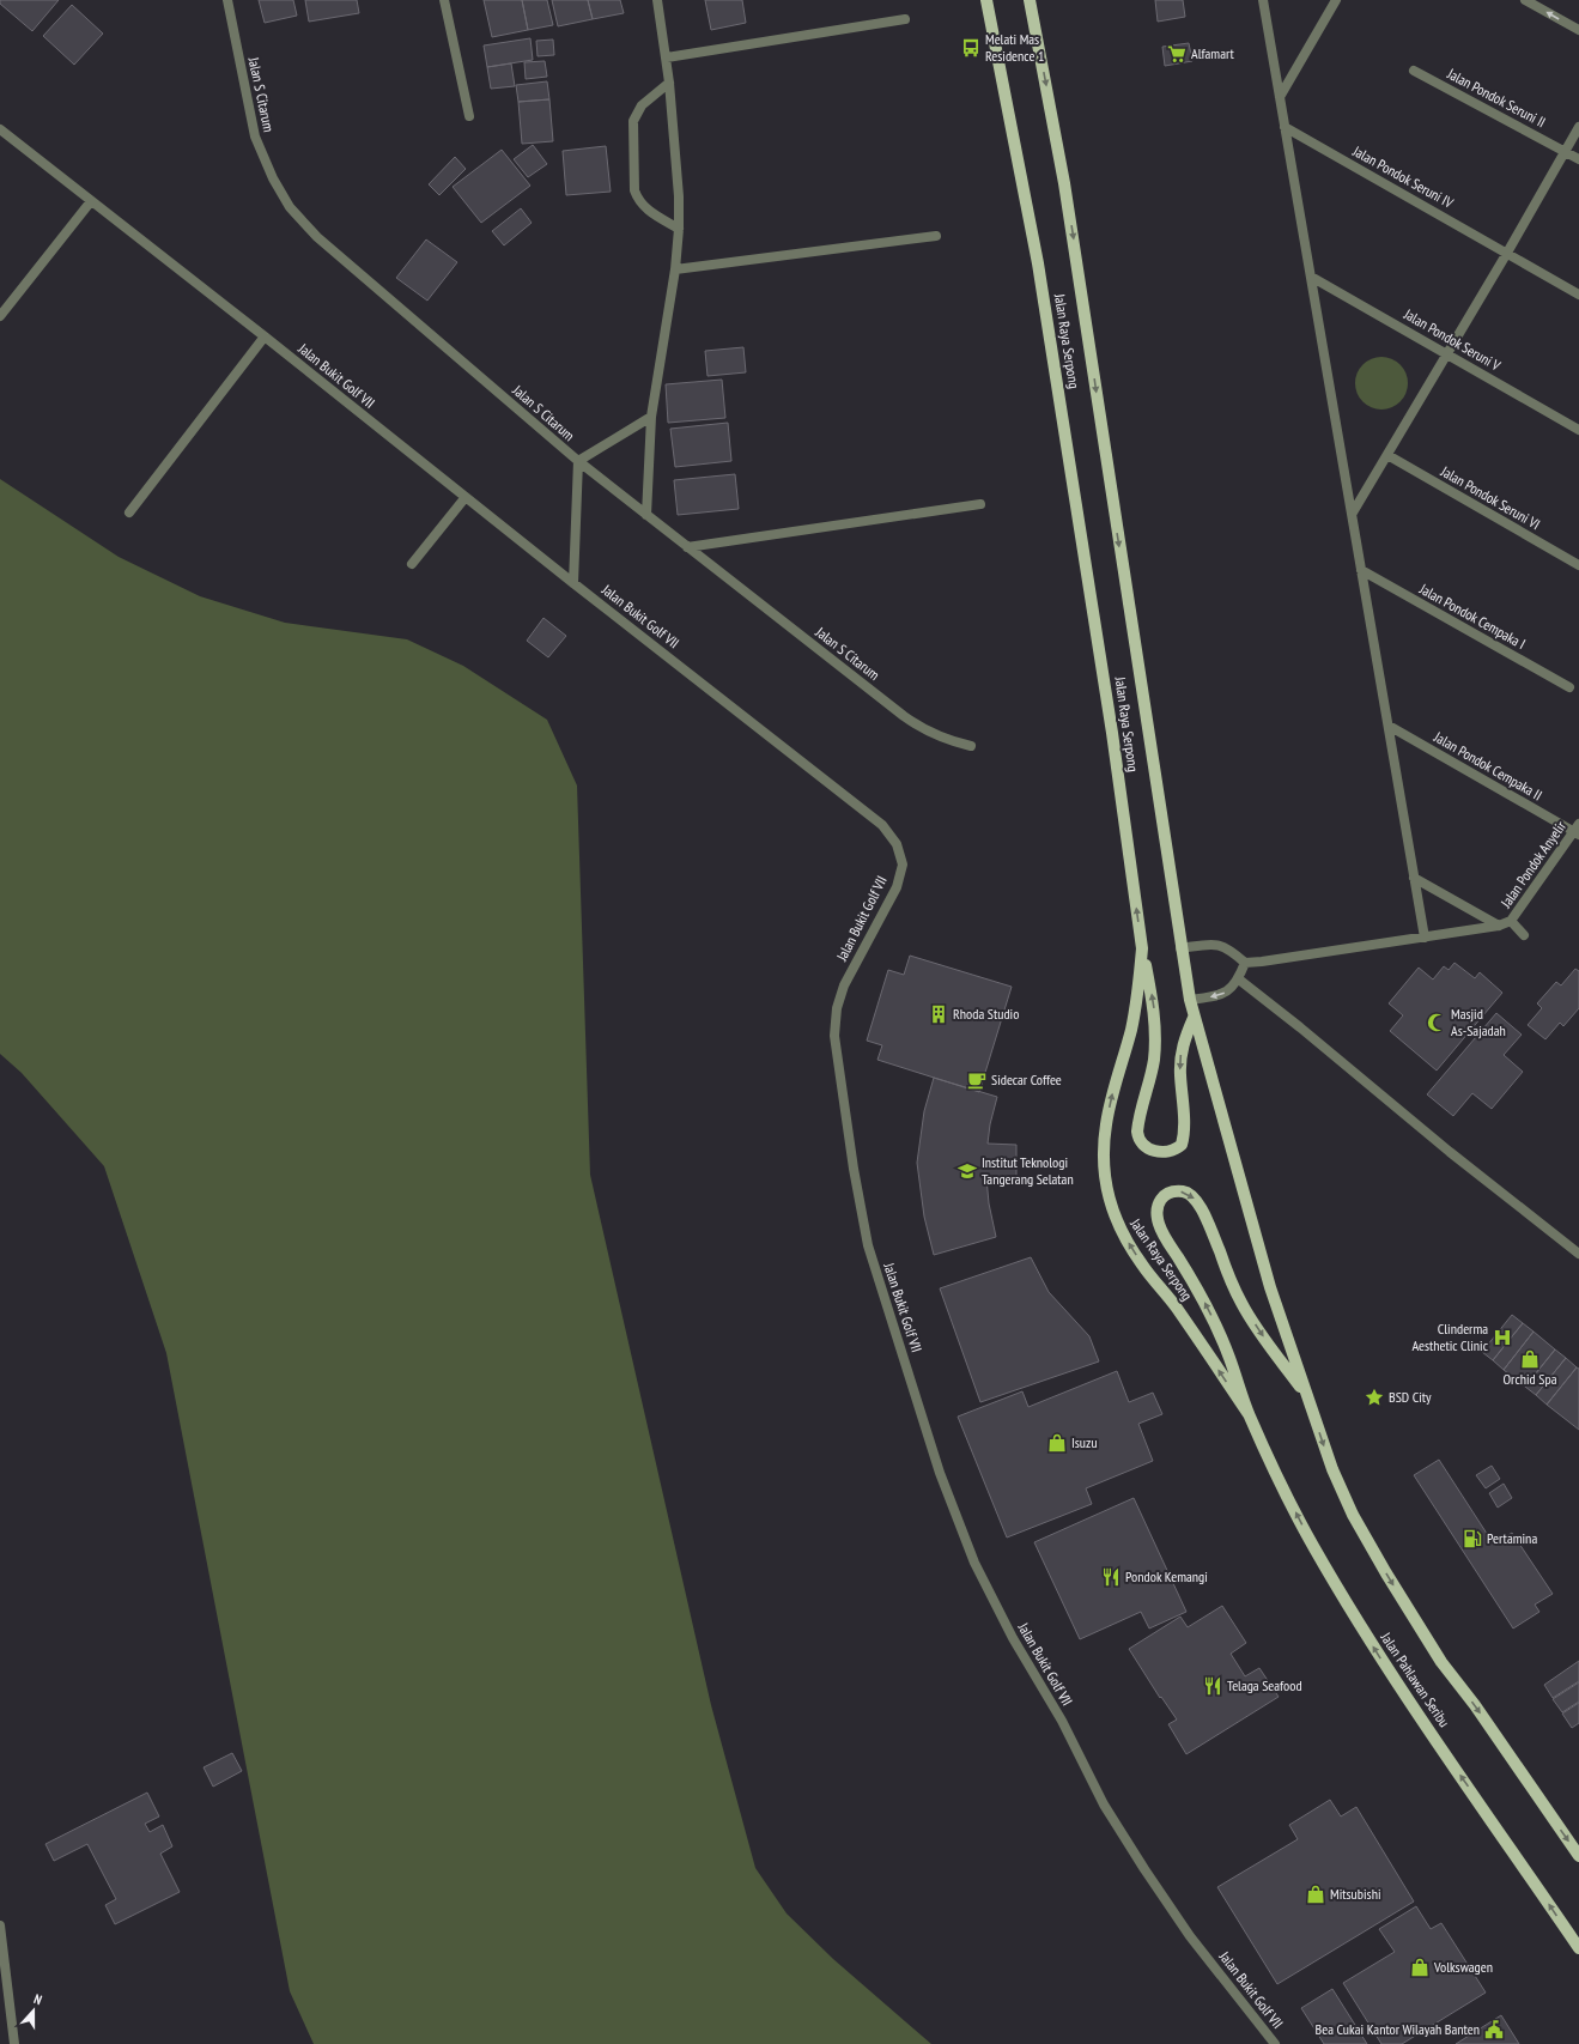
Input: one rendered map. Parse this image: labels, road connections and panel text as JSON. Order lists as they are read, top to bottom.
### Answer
{
  "streets": {
    "main road": ["Jalan Raya Serpong", "Jalan Pahlawan Seribu"],
    "street": [
      "Jalan S Citarum",
      "Jalan Pondok Seruni II",
      "Jalan Pondok Seruni IV",
      "Jalan Pondok Seruni V",
      "Jalan Bukit Golf VII",
      "Jalan Pondok Seruni VI",
      "Jalan Pondok Cempaka I",
      "Jalan Pondok Cempaka II",
      "Jalan Pondok Anyelir"
    ]
  },
  "crossings": [
    ["Jalan Raya Serpong", "Jalan Pahlawan Seribu"],
    ["Jalan Pondok Cempaka II", "Jalan Pondok Anyelir"]
  ],
  "places": {
    "bus stop": ["Melati Mas Residence 1"],
    "supermarket": ["Alfamart"],
    "building": ["Rhoda Studio"],
    "mosque": ["Masjid As-Sajadah"],
    "cafe": ["Sidecar Coffee"],
    "school or university": ["Institut Teknologi Tangerang Selatan"],
    "hospital": ["Clinderma Aesthetic Clinic"],
    "shop": [
      "Orchid Spa",
      "Isuzu",
      "Mitsubishi",
      "Volkswagen"
    ],
    "place": ["BSD City"],
    "fuel station": ["Pertamina"],
    "restaurant": ["Pondok Kemangi", "Telaga Seafood"],
    "public building": ["Bea Cukai Kantor Wilayah Banten"]
  },
  "north": "top"
}
